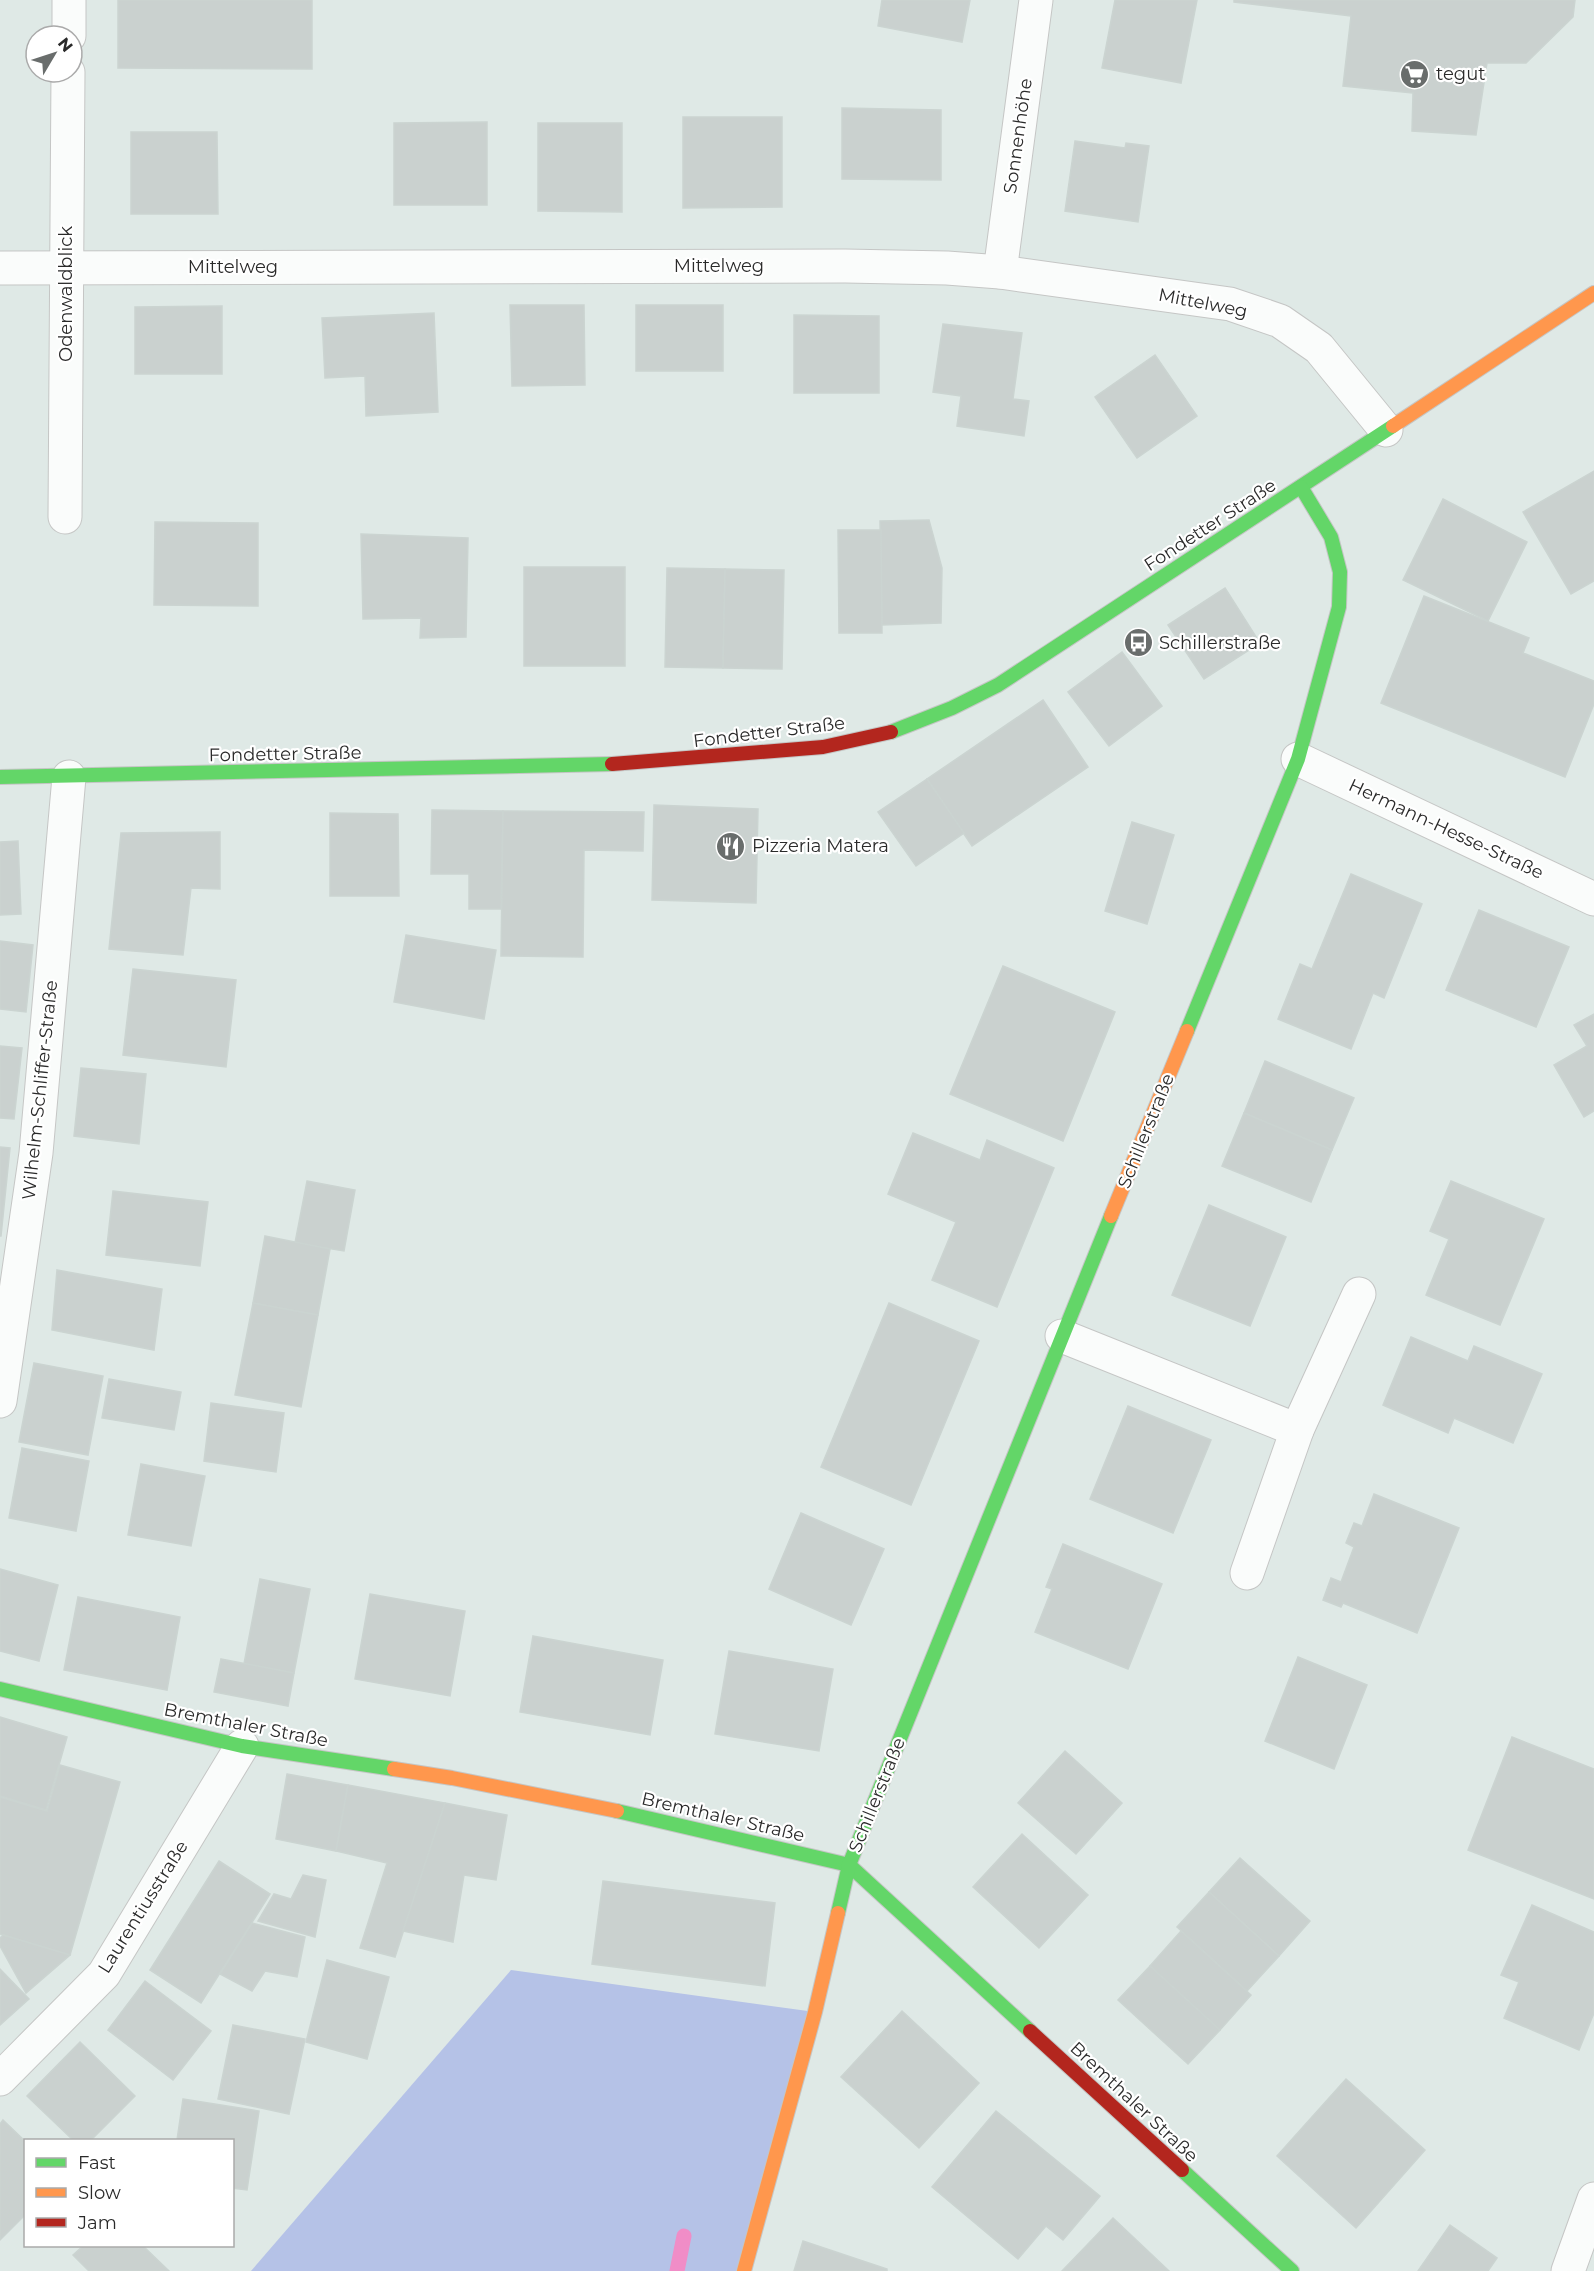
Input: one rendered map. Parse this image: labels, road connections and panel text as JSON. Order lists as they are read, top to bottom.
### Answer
{
  "streets": {
    "street": [
      "Sonnenhöhe",
      "Mittelweg",
      "Odenwaldblick",
      "Fondetter Straße",
      "Hermann-Hesse-Straße",
      "Wilhelm-Schliffer-Straße",
      "Schillerstraße",
      "Bremthaler Straße",
      "Laurentiusstraße"
    ]
  },
  "crossings": [
    ["Sonnenhöhe", "Mittelweg"],
    ["Mittelweg", "Odenwaldblick"],
    ["Mittelweg", "Fondetter Straße"],
    ["Fondetter Straße", "Wilhelm-Schliffer-Straße"],
    ["Fondetter Straße", "Schillerstraße"],
    ["Hermann-Hesse-Straße", "Schillerstraße"],
    ["Schillerstraße", "Bremthaler Straße"],
    ["Bremthaler Straße", "Laurentiusstraße"]
  ],
  "places": {
    "supermarket": ["tegut"],
    "bus stop": ["Schillerstraße"],
    "restaurant": ["Pizzeria Matera"]
  },
  "legend": ["Fast", "Slow", "Jam"],
  "north": "top right"
}
